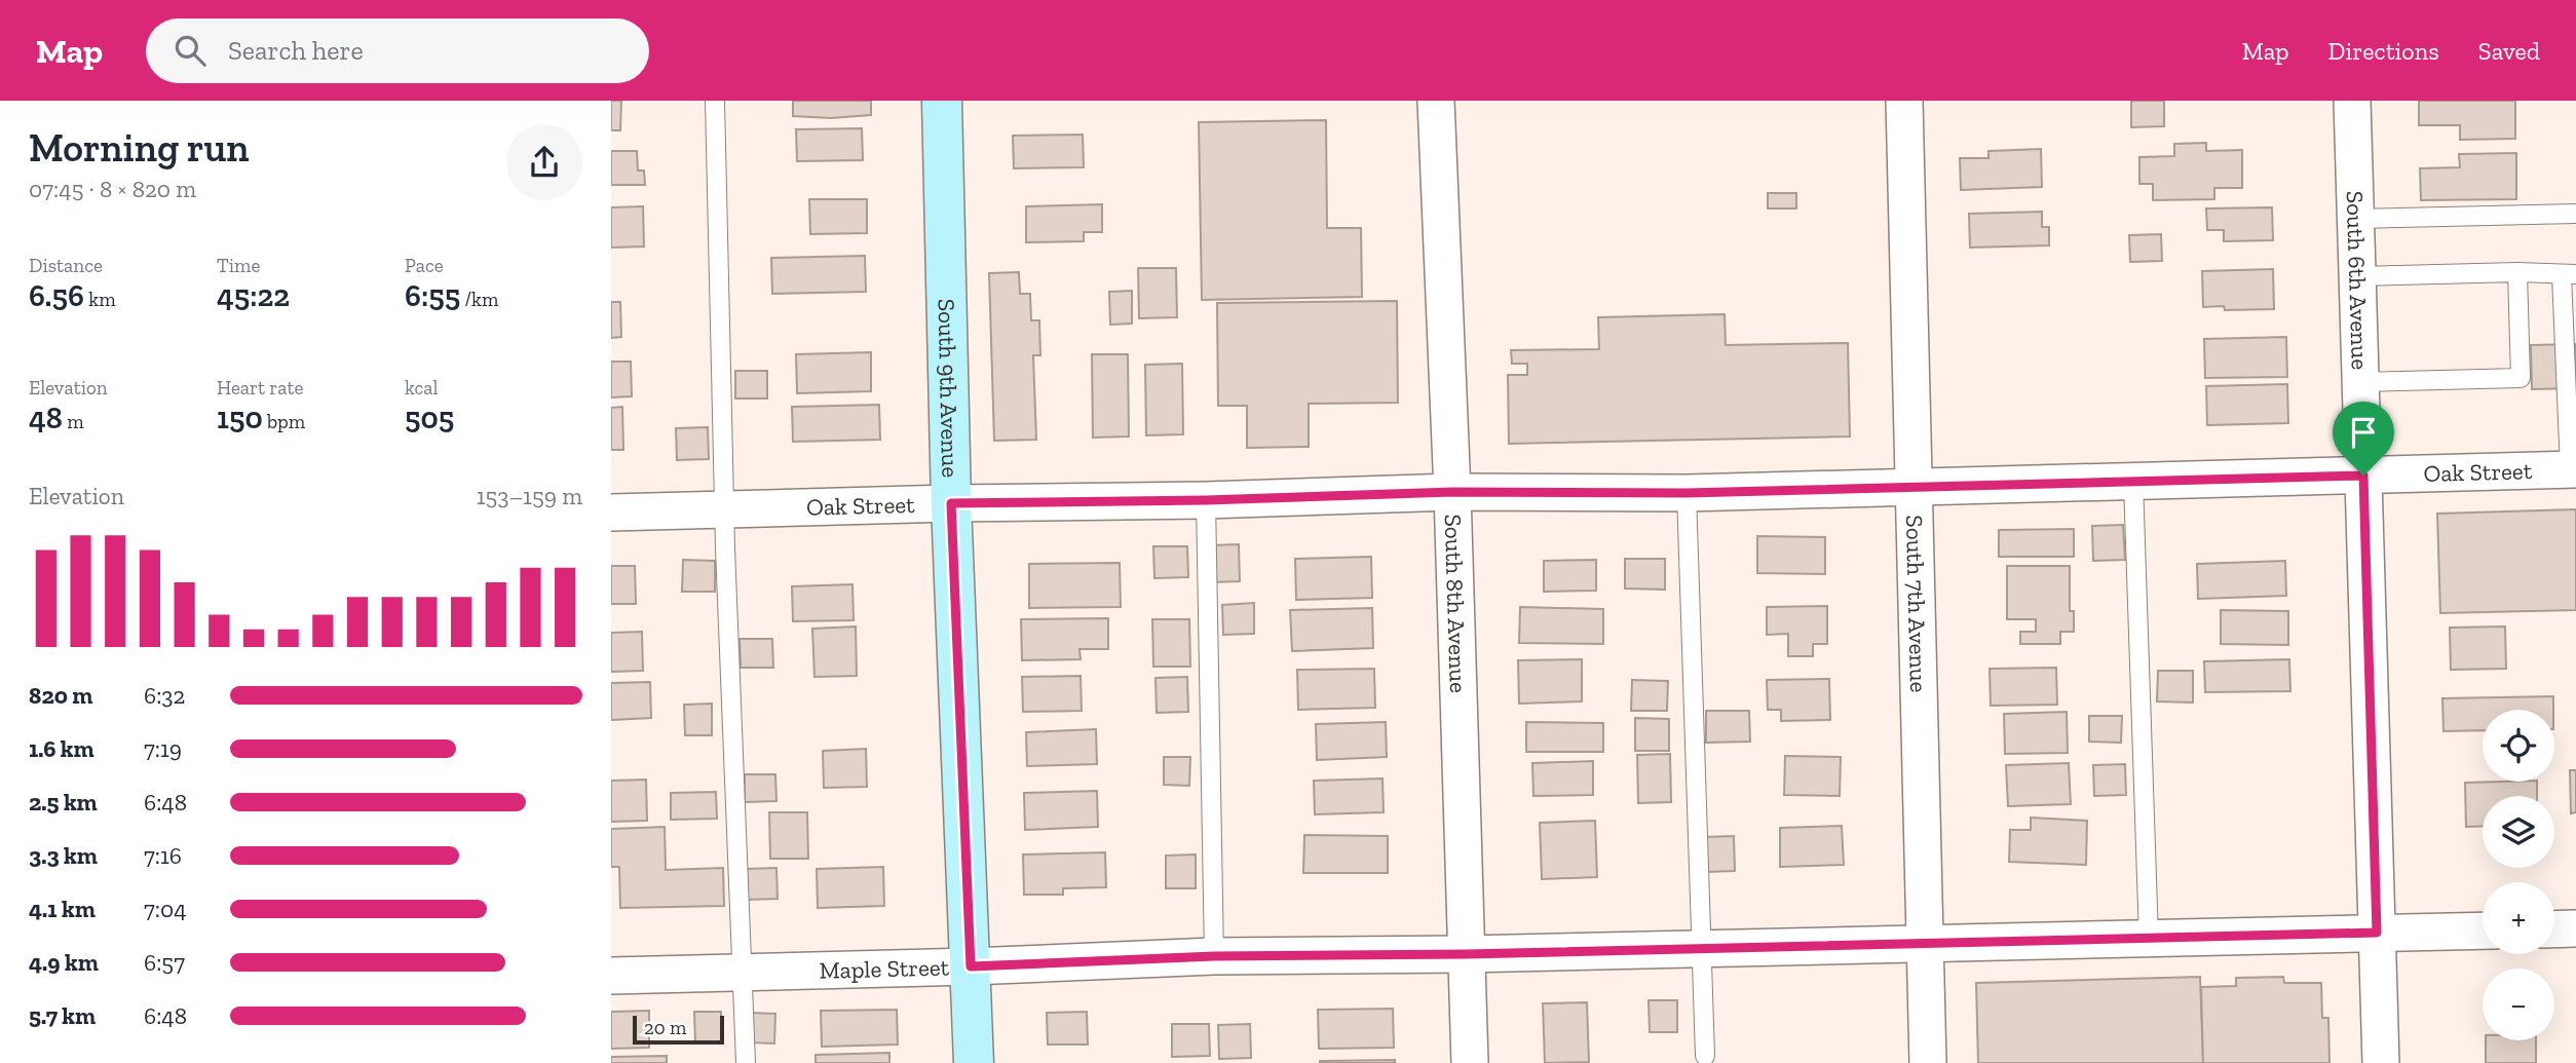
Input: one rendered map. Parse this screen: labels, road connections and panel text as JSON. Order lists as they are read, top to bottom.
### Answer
{
  "streets": {
    "street": [
      "South 6th Avenue",
      "South 9th Avenue",
      "Oak Street",
      "South 8th Avenue",
      "South 7th Avenue",
      "Maple Street"
    ]
  },
  "crossings": [
    ["South 6th Avenue", "Oak Street"],
    ["South 6th Avenue", "Maple Street"],
    ["South 9th Avenue", "Oak Street"],
    ["South 9th Avenue", "Maple Street"],
    ["Oak Street", "South 8th Avenue"],
    ["Oak Street", "South 7th Avenue"],
    ["South 8th Avenue", "Maple Street"],
    ["South 7th Avenue", "Maple Street"]
  ],
  "scale_bar": "20 m",
  "page": {
    "header": "Map",
    "search": "Search here",
    "nav": ["Map", "Directions", "Saved"],
    "heading": ["Morning run", "07:45 · 8 × 820 m"],
    "stats": [
      ["Distance", "6.56 km"],
      ["Time", "45:22"],
      ["Pace", "6:55 /km"],
      ["Elevation", "48 m"],
      ["Heart rate", "150 bpm"],
      ["kcal", "505"]
    ],
    "chart": ["Elevation", "153–159 m"],
    "list": [
      {
        "name": "820 m",
        "note": "6:32"
      },
      {
        "name": "1.6 km",
        "note": "7:19"
      },
      {
        "name": "2.5 km",
        "note": "6:48"
      },
      {
        "name": "3.3 km",
        "note": "7:16"
      },
      {
        "name": "4.1 km",
        "note": "7:04"
      },
      {
        "name": "4.9 km",
        "note": "6:57"
      },
      {
        "name": "5.7 km",
        "note": "6:48"
      }
    ],
    "map_buttons": ["+", "−"],
    "scale": "20 m"
  }
}
